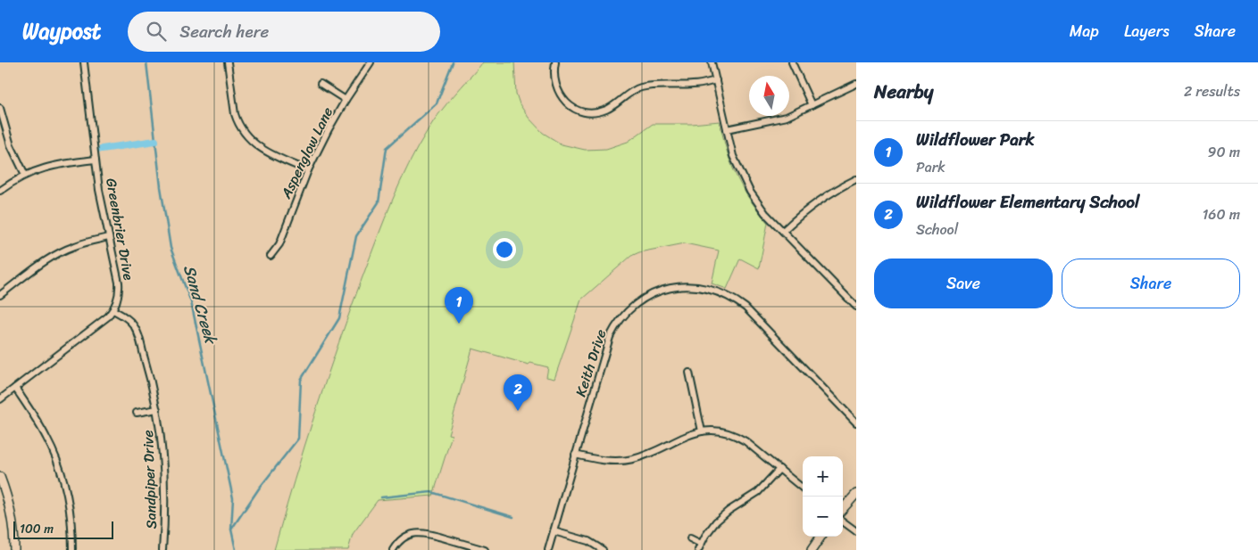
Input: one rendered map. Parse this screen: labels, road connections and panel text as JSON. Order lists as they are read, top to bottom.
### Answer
{
  "streets": {
    "street": [
      "Aspenglow Lane",
      "Greenbrier Drive",
      "Keith Drive",
      "Sandpiper Drive"
    ]
  },
  "crossings": [
    ["Greenbrier Drive", "Sandpiper Drive"]
  ],
  "water": ["Sand Creek"],
  "scale_bar": "100 m",
  "north": "top",
  "page": {
    "header": "Waypost",
    "search": "Search here",
    "nav": ["Map", "Layers", "Share"],
    "heading": ["Nearby", "2 results"],
    "list": [
      {
        "mark": "1",
        "name": "Wildflower Park",
        "note": "Park",
        "value": "90 m"
      },
      {
        "mark": "2",
        "name": "Wildflower Elementary School",
        "note": "School",
        "value": "160 m"
      }
    ],
    "buttons": ["Save", "Share"],
    "pins": ["1", "2"],
    "map_buttons": ["+", "−"],
    "scale": "100 m"
  }
}
